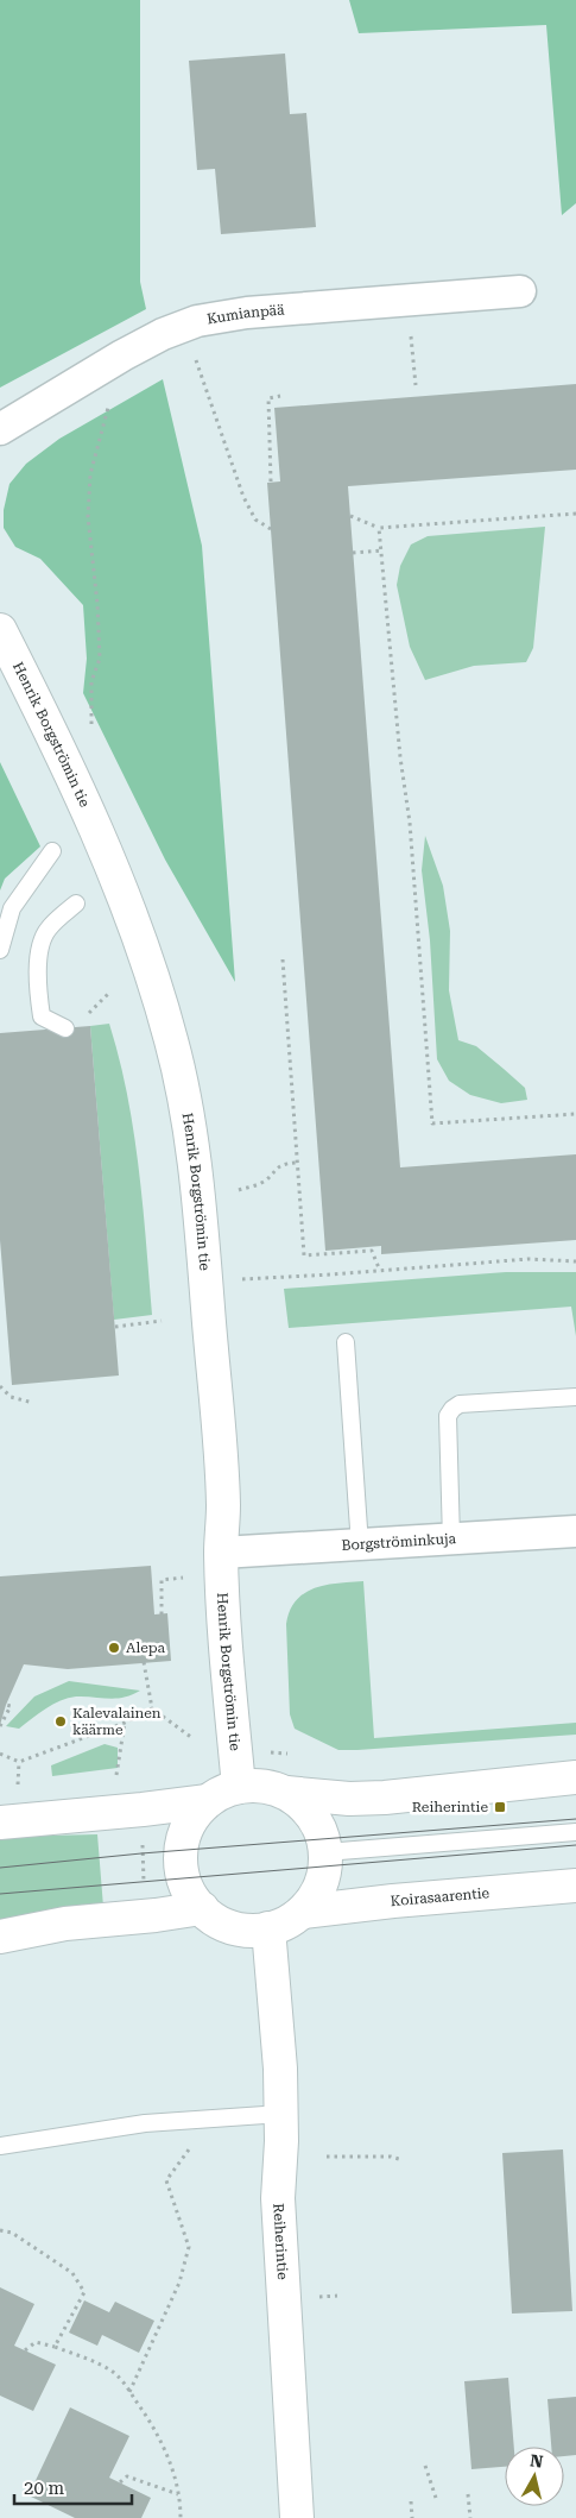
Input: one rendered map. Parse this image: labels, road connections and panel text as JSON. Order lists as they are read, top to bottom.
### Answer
{
  "streets": {
    "street": [
      "Kumianpää",
      "Henrik Borgströmin tie",
      "Borgströminkuja",
      "Koirasaarentie",
      "Reiherintie"
    ]
  },
  "crossings": [
    ["Henrik Borgströmin tie", "Borgströminkuja"],
    ["Henrik Borgströmin tie", "Koirasaarentie"],
    ["Henrik Borgströmin tie", "Reiherintie"],
    ["Koirasaarentie", "Reiherintie"]
  ],
  "places": {
    "other": ["Alepa", "Kalevalainen käärme"],
    "transit": ["Reiherintie"]
  },
  "scale_bar": "20 m",
  "north": "top"
}
